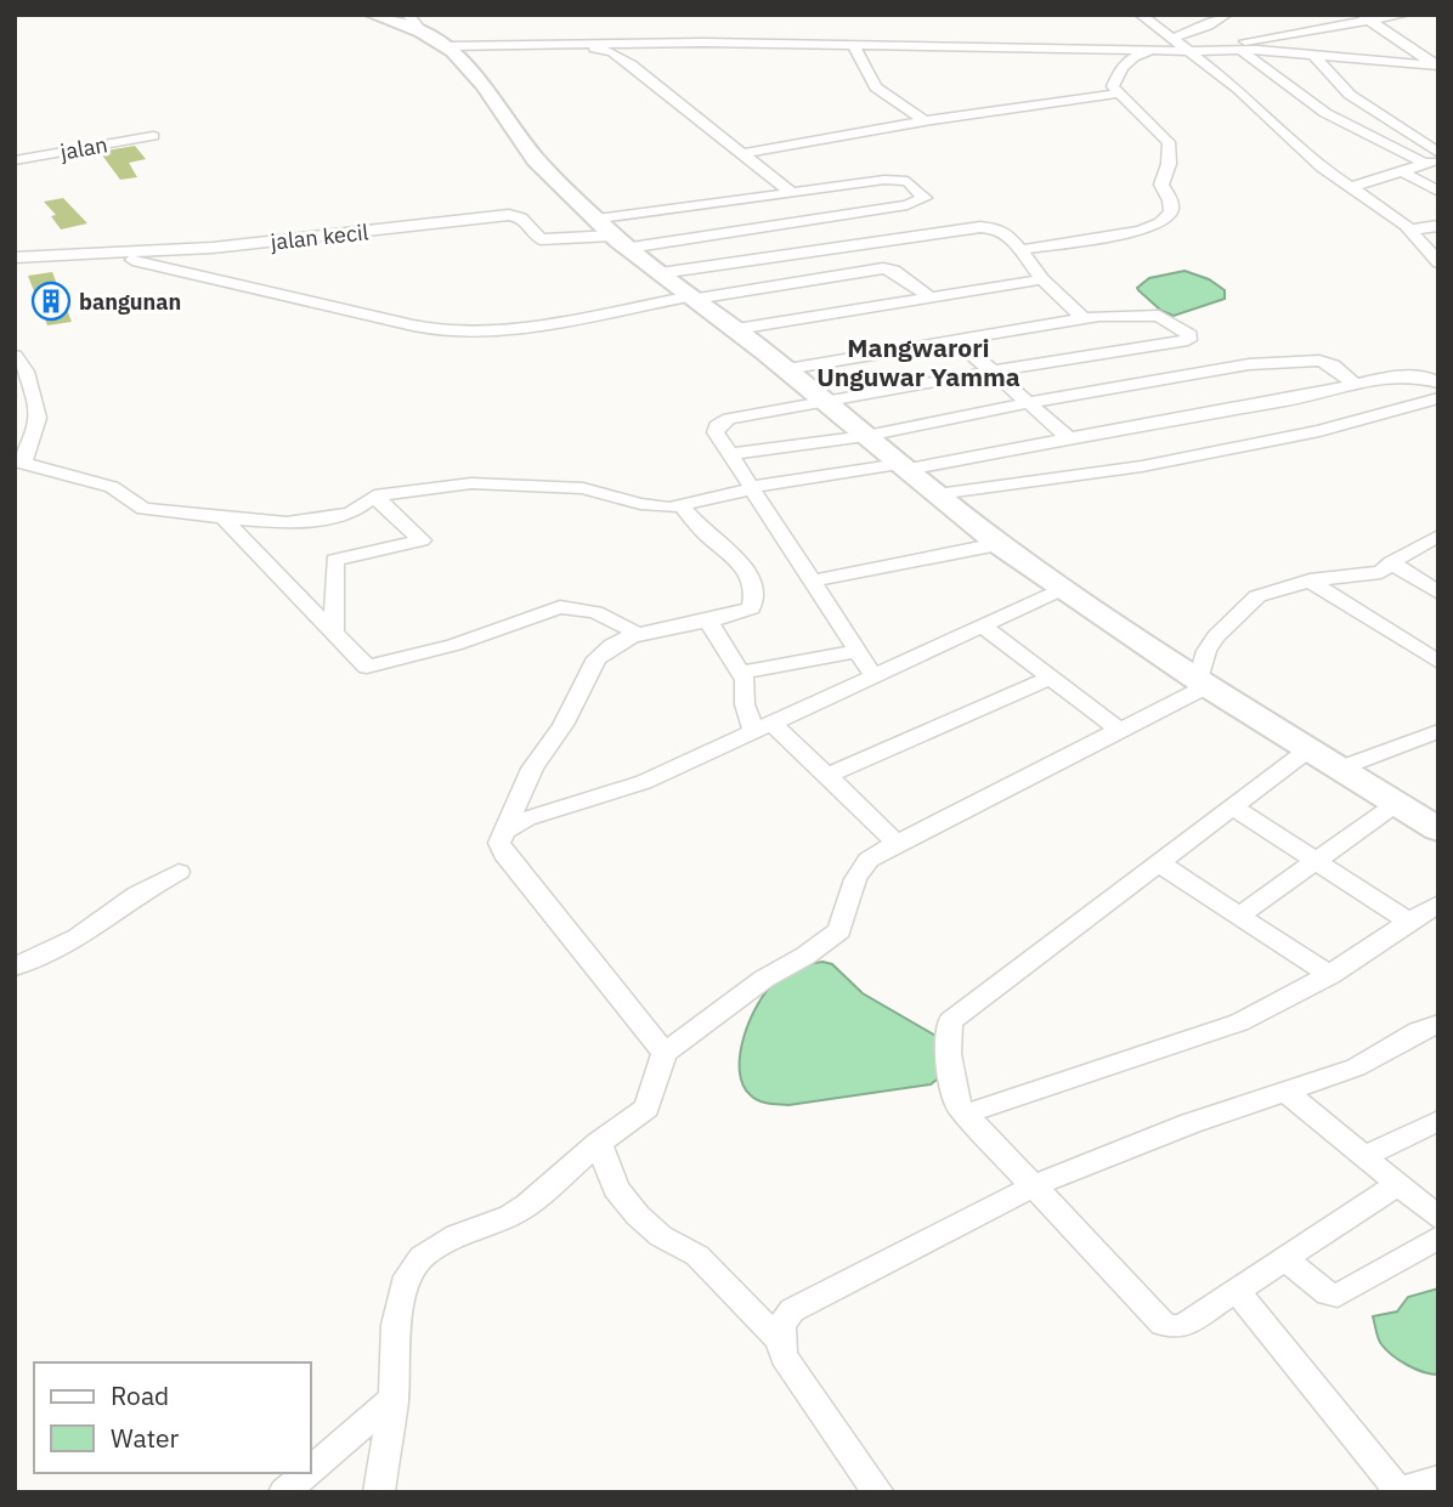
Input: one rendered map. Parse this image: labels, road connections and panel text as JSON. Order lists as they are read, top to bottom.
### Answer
{
  "streets": {
    "street": ["jalan", "jalan kecil"]
  },
  "districts": ["Mangwarori Unguwar Yamma"],
  "places": {
    "building": ["bangunan"]
  },
  "legend": ["Road", "Water"]
}
